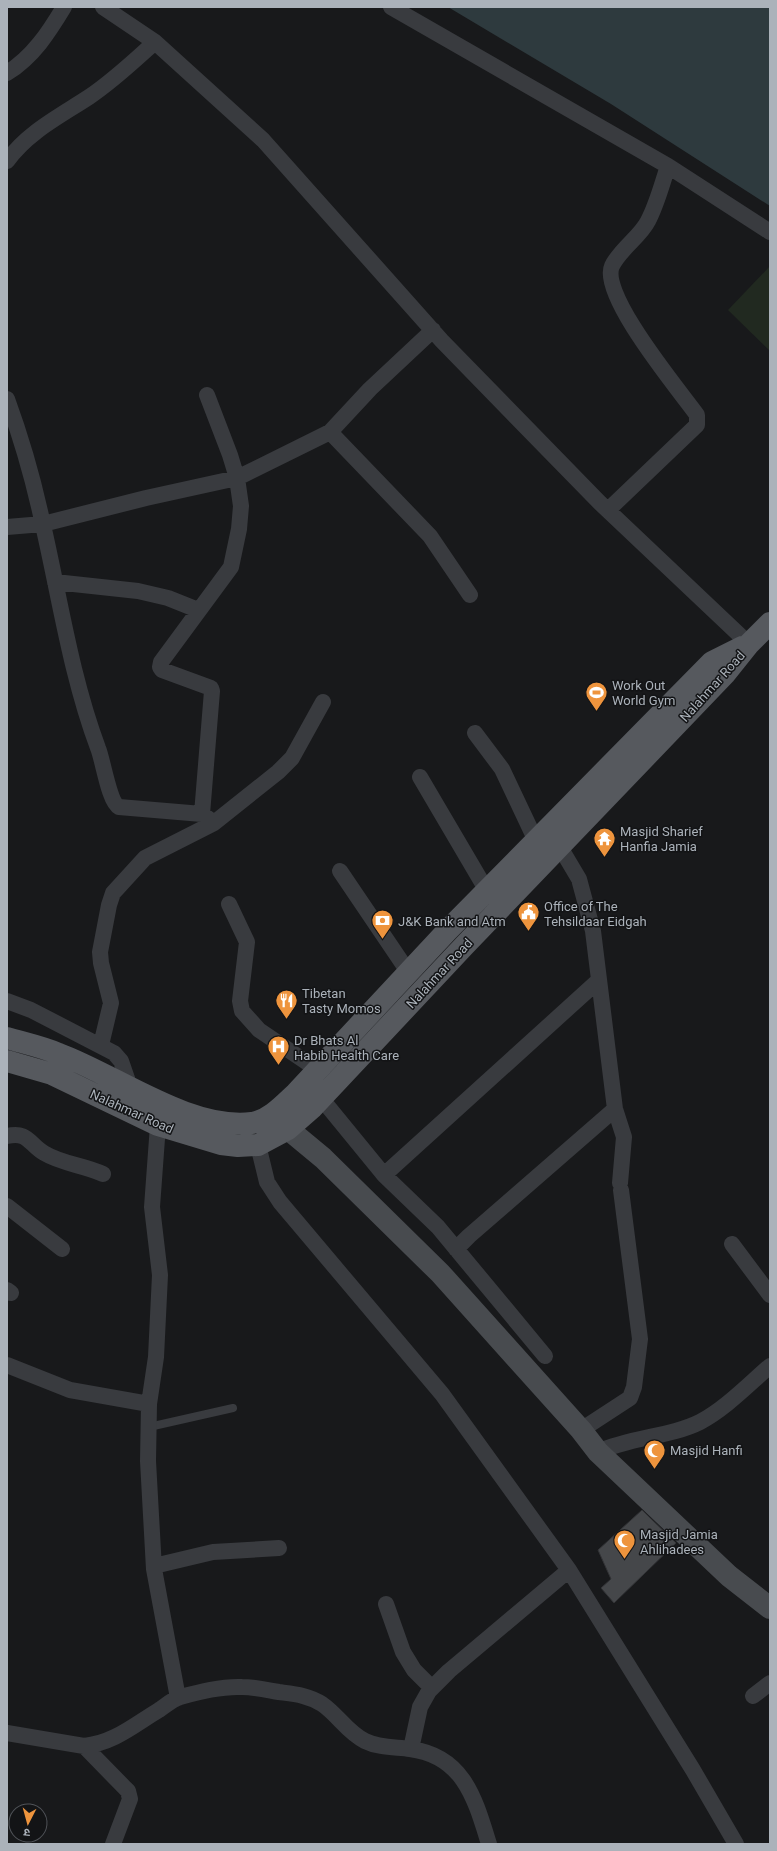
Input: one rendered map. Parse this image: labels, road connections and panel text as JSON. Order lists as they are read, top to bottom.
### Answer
{
  "streets": {
    "main road": ["Nalahmar Road"]
  },
  "places": {
    "sports": ["Work Out World Gym"],
    "temple": ["Masjid Sharief Hanfia Jamia"],
    "public building": ["Office of The Tehsildaar Eidgah"],
    "bank": ["J&K Bank and Atm"],
    "restaurant": ["Tibetan Tasty Momos"],
    "hospital": ["Dr Bhats Al Habib Health Care"],
    "mosque": ["Masjid Hanfi", "Masjid Jamia Ahlihadees"]
  },
  "north": "bottom"
}
